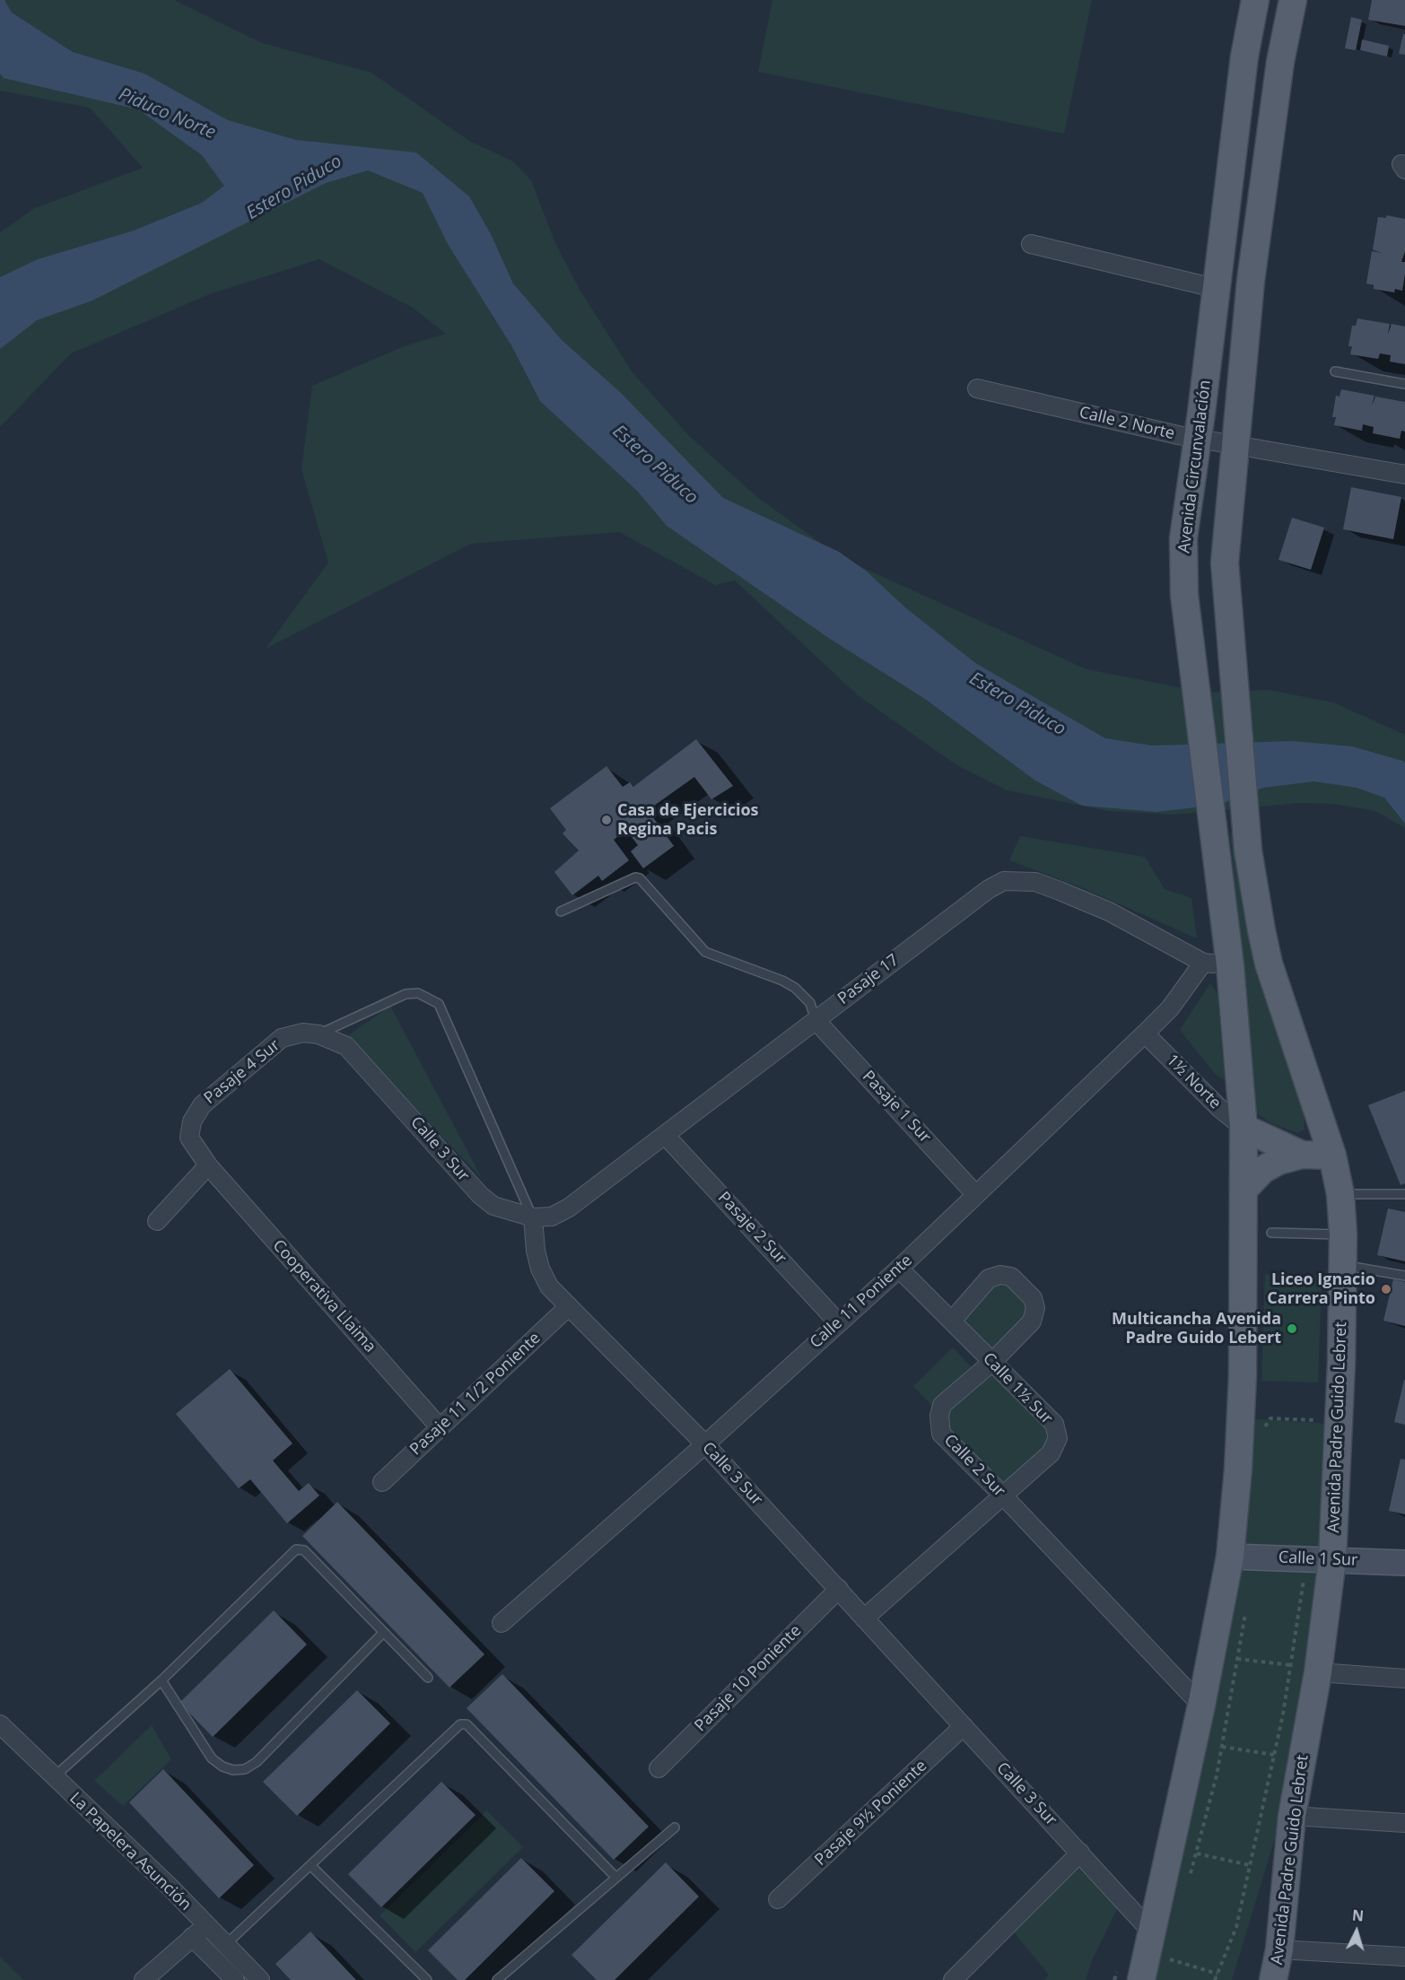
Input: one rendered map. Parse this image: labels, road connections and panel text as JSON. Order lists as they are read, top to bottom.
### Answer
{
  "streets": {
    "main road": ["Avenida Circunvalación", "Avenida Padre Guido Lebret"],
    "street": [
      "Calle 2 Norte",
      "Pasaje 17",
      "Pasaje 4 Sur",
      "1½ Norte",
      "Pasaje 1 Sur",
      "Calle 3 Sur",
      "Pasaje 2 Sur",
      "Cooperativa Llaima",
      "Calle 11 Poniente",
      "Calle 1½ Sur",
      "Pasaje 11 1/2 Poniente",
      "Calle 2 Sur",
      "Calle 1 Sur",
      "Pasaje 10 Poniente",
      "Pasaje 9½ Poniente",
      "La Papelera Asunción"
    ]
  },
  "crossings": [
    ["Calle 2 Norte", "Avenida Circunvalación"],
    ["Calle 2 Norte", "Avenida Padre Guido Lebret"],
    ["Avenida Circunvalación", "Pasaje 17"],
    ["Pasaje 17", "Pasaje 1 Sur"],
    ["Pasaje 17", "Calle 3 Sur"],
    ["Pasaje 17", "Pasaje 2 Sur"],
    ["Pasaje 17", "Calle 11 Poniente"],
    ["Pasaje 4 Sur", "Calle 3 Sur"],
    ["Pasaje 4 Sur", "Cooperativa Llaima"],
    ["1½ Norte", "Calle 11 Poniente"],
    ["Pasaje 1 Sur", "Calle 11 Poniente"],
    ["Calle 3 Sur", "Calle 11 Poniente"],
    ["Calle 3 Sur", "Calle 1½ Sur"],
    ["Calle 3 Sur", "Pasaje 11 1/2 Poniente"],
    ["Calle 3 Sur", "Pasaje 10 Poniente"],
    ["Calle 3 Sur", "Pasaje 9½ Poniente"],
    ["Pasaje 2 Sur", "Calle 11 Poniente"],
    ["Cooperativa Llaima", "Pasaje 11 1/2 Poniente"],
    ["Calle 11 Poniente", "Calle 1½ Sur"],
    ["Calle 1½ Sur", "Calle 2 Sur"],
    ["Avenida Padre Guido Lebret", "Calle 1 Sur"]
  ],
  "water": ["Piduco Norte", "Estero Piduco"],
  "places": ["Casa de Ejercicios Regina Pacis", "Liceo Ignacio Carrera Pinto", "Multicancha Avenida Padre Guido Lebert"],
  "north": "top"
}
